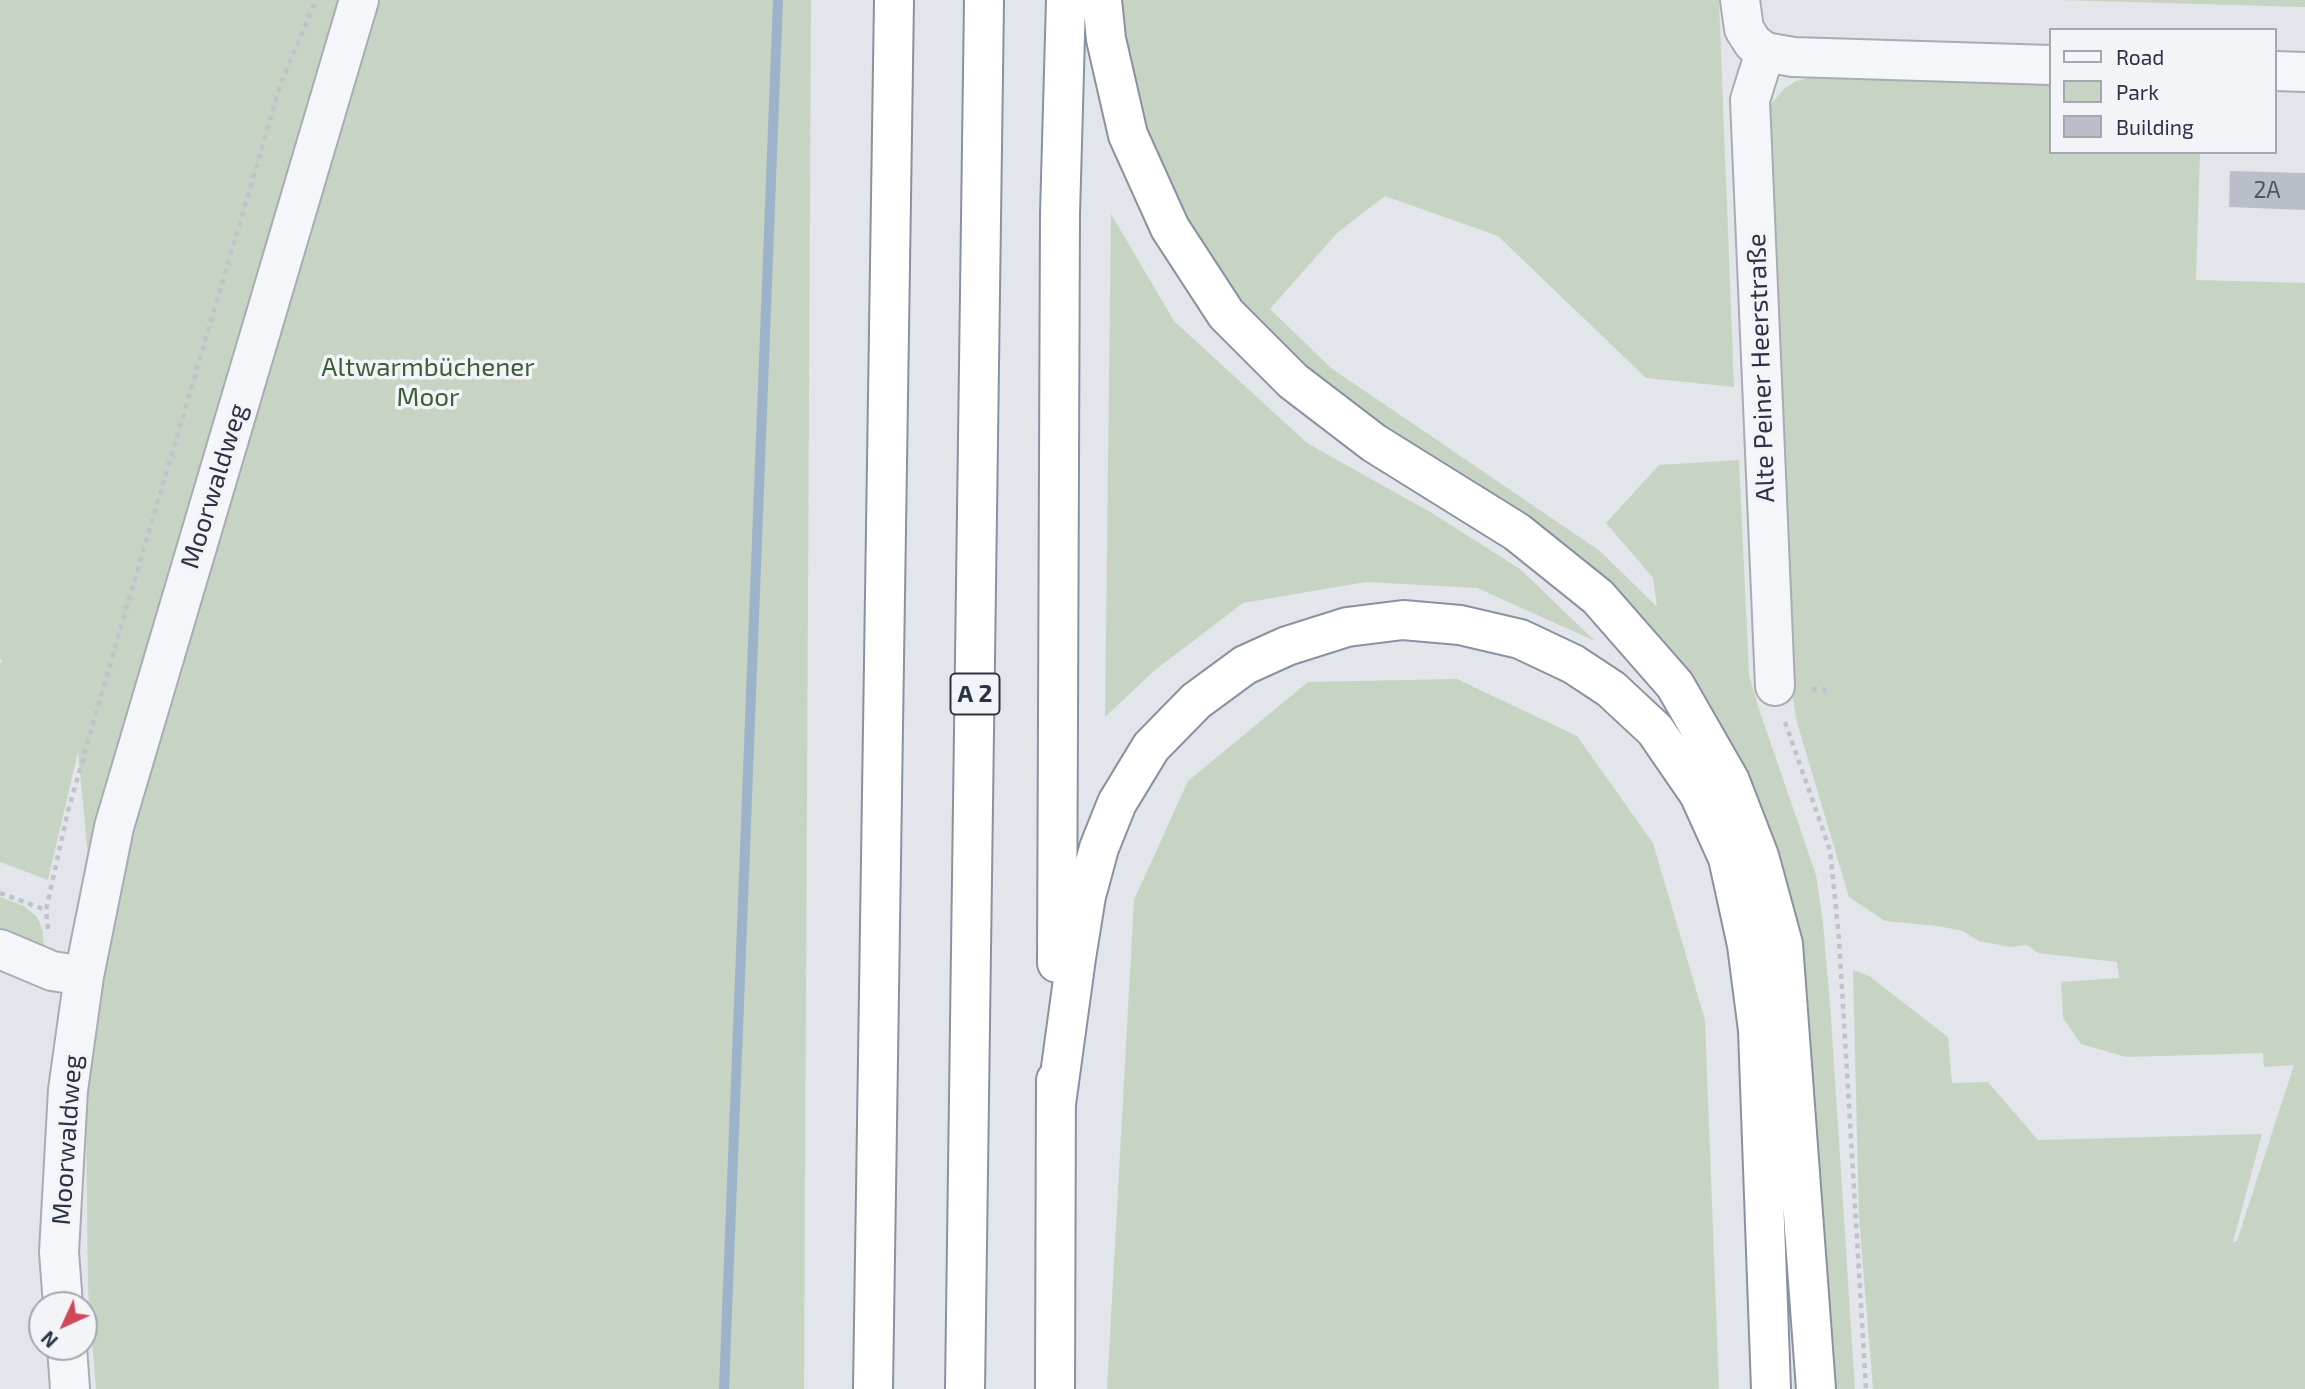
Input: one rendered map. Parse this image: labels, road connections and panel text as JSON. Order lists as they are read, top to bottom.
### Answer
{
  "streets": {
    "highway": ["A 2"],
    "street": ["Alte Peiner Heerstraße", "Moorwaldweg"]
  },
  "parks": ["Altwarmbüchener Moor"],
  "house_numbers": ["2A"],
  "legend": ["Road", "Park", "Building"],
  "north": "bottom left"
}
